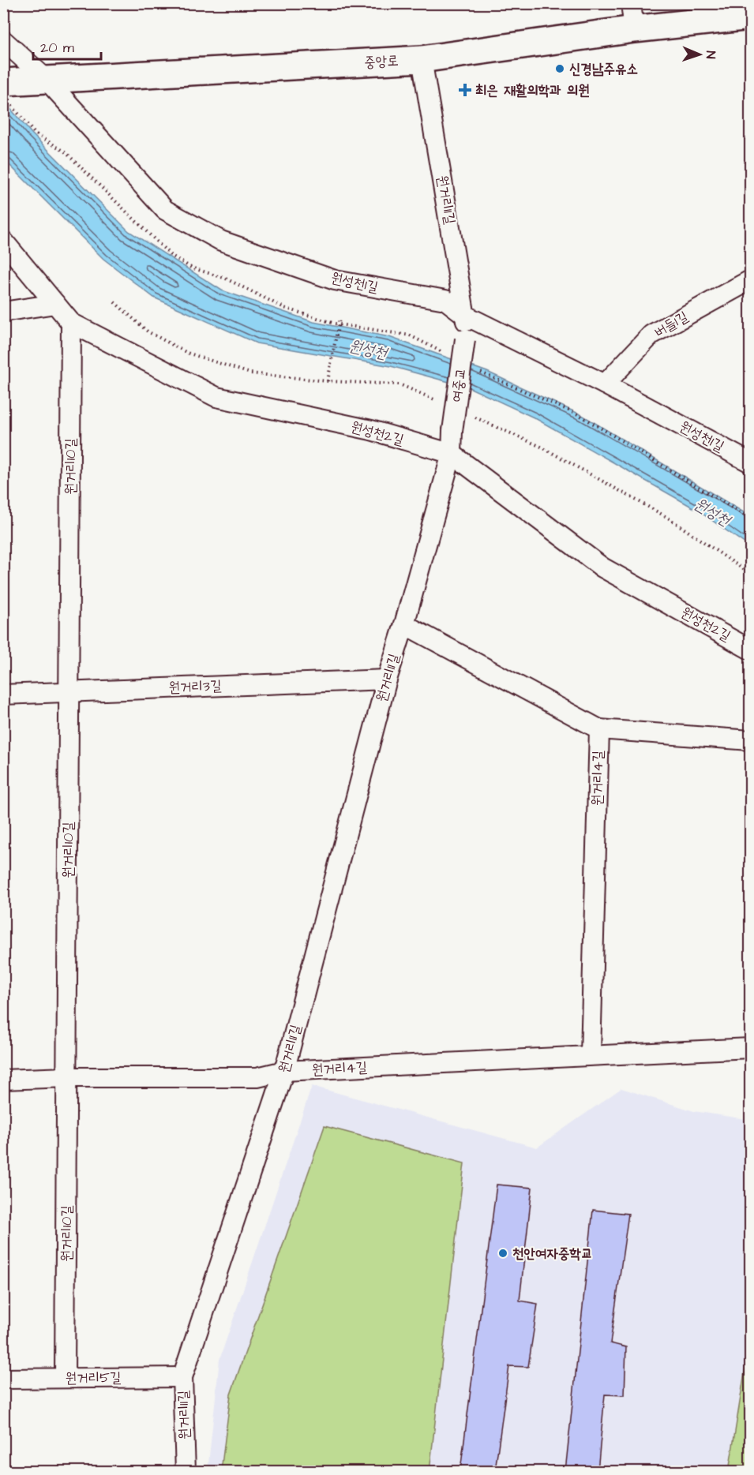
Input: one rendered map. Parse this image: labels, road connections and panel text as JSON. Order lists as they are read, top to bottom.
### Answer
{
  "streets": {
    "street": [
      "중앙로",
      "원거리11길",
      "원성천1길",
      "버들1길",
      "여중교",
      "원성천2길",
      "원거리10길",
      "원거리3길",
      "원거리4길",
      "원거리5길"
    ]
  },
  "crossings": [
    ["중앙로", "원거리11길"],
    ["중앙로", "원성천1길"],
    ["원거리11길", "원성천1길"],
    ["원거리11길", "여중교"],
    ["원거리11길", "원성천2길"],
    ["원거리11길", "원거리3길"],
    ["원거리11길", "원거리4길"],
    ["원거리11길", "원거리5길"],
    ["원성천1길", "버들1길"],
    ["원성천2길", "원거리10길"],
    ["원거리10길", "원거리3길"],
    ["원거리10길", "원거리4길"],
    ["원거리10길", "원거리5길"]
  ],
  "water": ["원성천"],
  "places": {
    "other": ["신경남주유소", "천안여자중학교"],
    "health": ["최은 재활의학과 의원"]
  },
  "scale_bar": "20 m",
  "north": "right"
}
